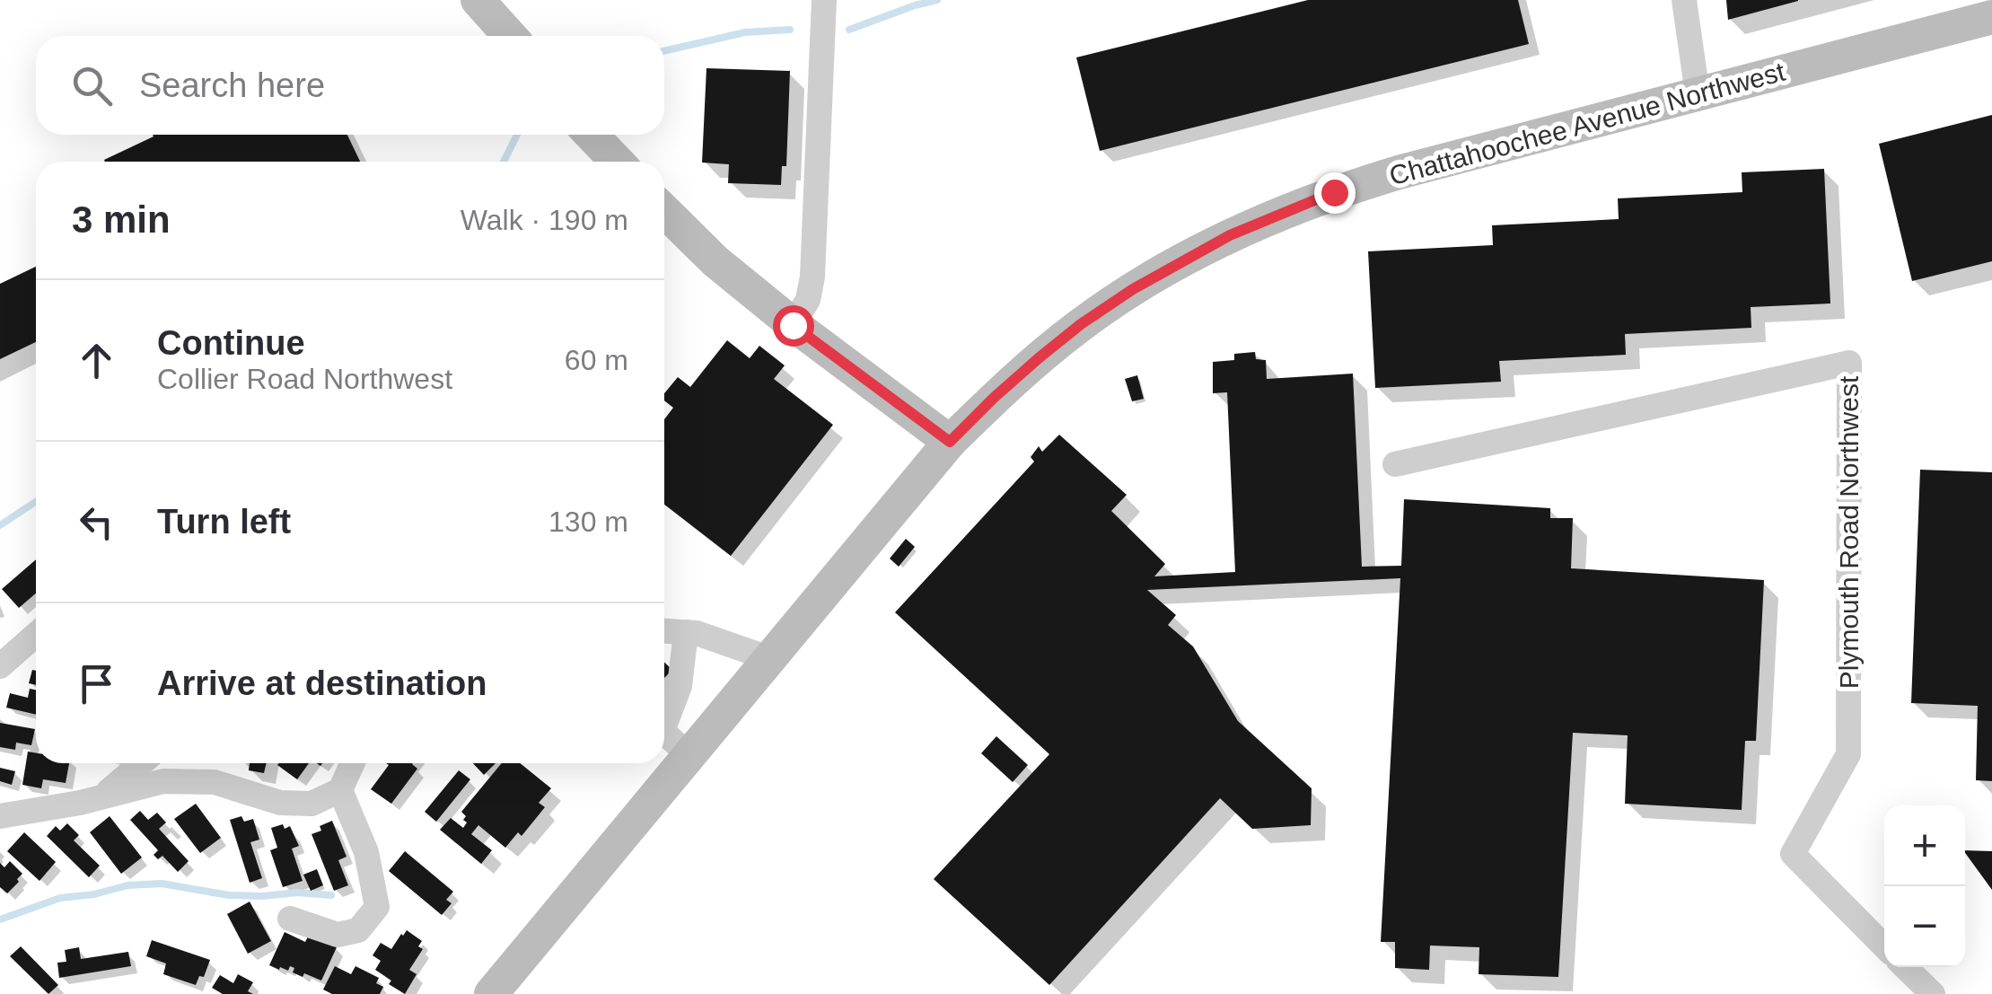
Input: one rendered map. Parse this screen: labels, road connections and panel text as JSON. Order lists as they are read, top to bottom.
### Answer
{
  "streets": {
    "street": ["Chattahoochee Avenue Northwest", "Plymouth Road Northwest"]
  },
  "page": {
    "search": "Search here",
    "heading": ["3 min", "Walk · 190 m"],
    "list": [
      ["Continue", "Collier Road Northwest", "60 m"],
      ["Turn left", "130 m"],
      "Arrive at destination"
    ],
    "map_buttons": ["+", "−"]
  }
}
